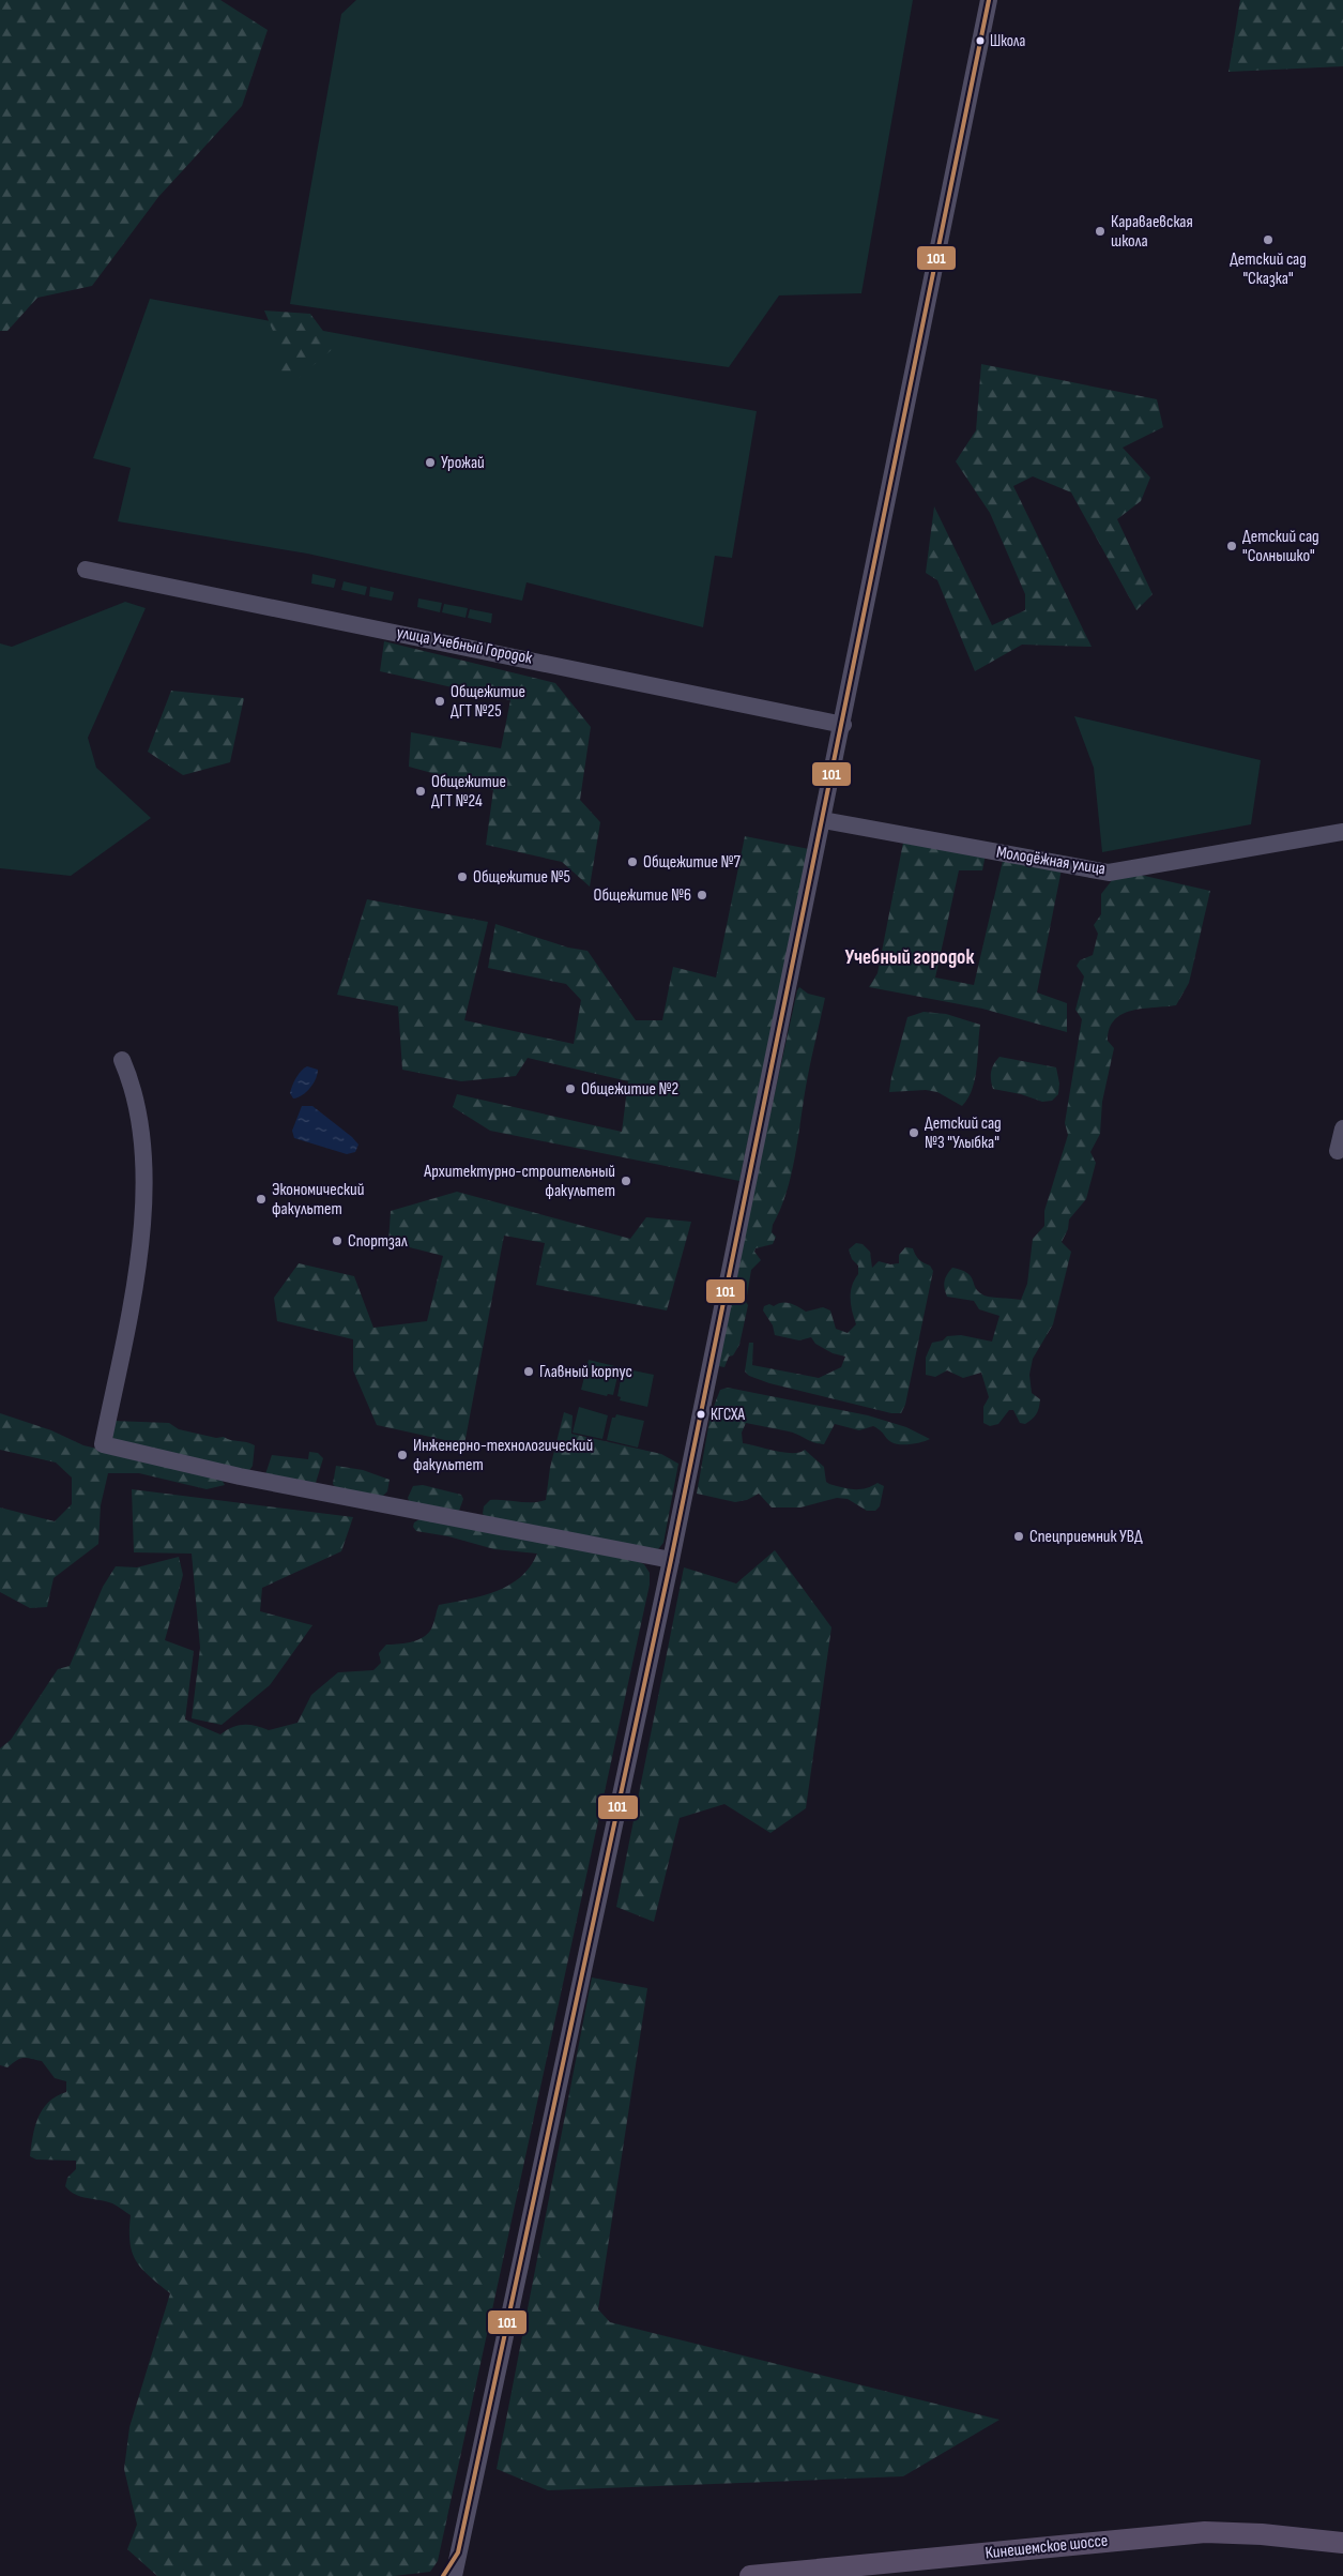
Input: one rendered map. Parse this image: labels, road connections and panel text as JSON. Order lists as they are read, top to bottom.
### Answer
{
  "streets": {
    "main road": ["Кинешемское шоссе"],
    "street": ["улица Учебный Городок", "Молодёжная улица"]
  },
  "districts": ["Учебный городок"],
  "places": [
    "Школа",
    "Караваевская школа",
    "Детский сад \"Сказка\"",
    "Урожай",
    "Детский сад \"Солнышко\"",
    "Общежитие ДГТ №25",
    "Общежитие ДГТ №24",
    "Общежитие №7",
    "Общежитие №5",
    "Общежитие №6",
    "Общежитие №2",
    "Детский сад №3 \"Улыбка\"",
    "Архитектурно-строительный факультет",
    "Экономический факультет",
    "Спортзал",
    "Главный корпус",
    "КГСХА",
    "Инженерно-технологический факультет",
    "Спецприемник УВД"
  ],
  "lines": ["transit line 101"]
}
